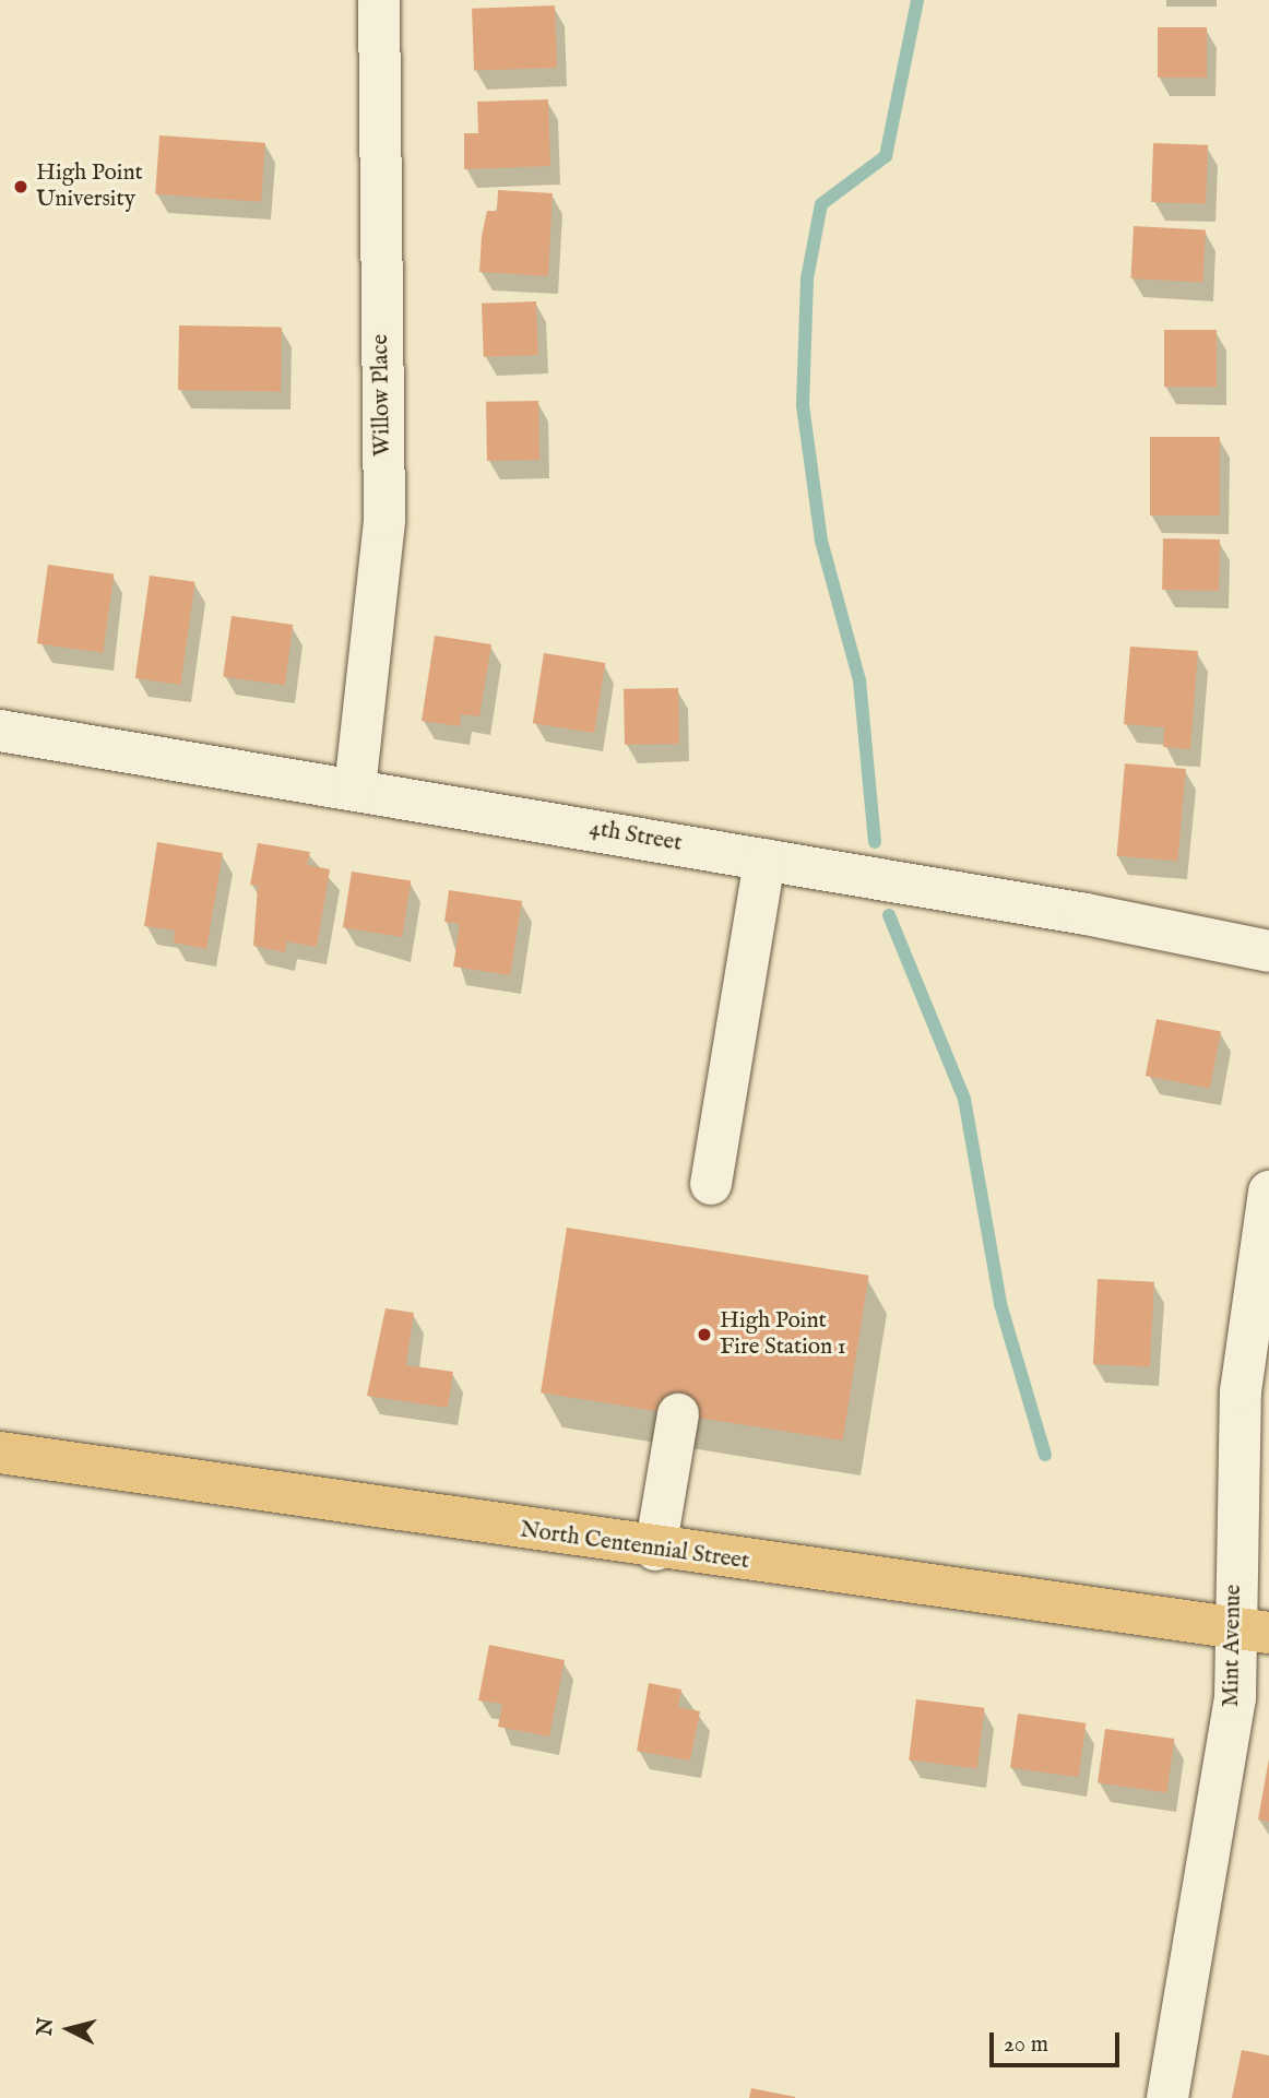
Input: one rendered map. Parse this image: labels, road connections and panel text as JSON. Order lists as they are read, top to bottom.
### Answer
{
  "streets": {
    "main road": ["North Centennial Street"],
    "street": ["Willow Place", "4th Street", "Mint Avenue"]
  },
  "crossings": [
    ["Willow Place", "4th Street"],
    ["North Centennial Street", "Mint Avenue"]
  ],
  "places": ["High Point University", "High Point Fire Station 1"],
  "scale_bar": "20 m",
  "north": "left"
}
